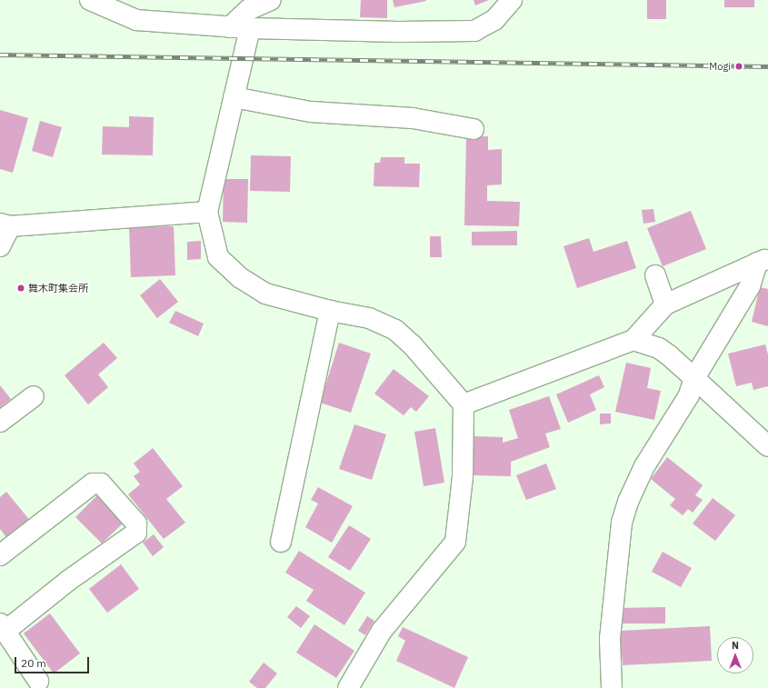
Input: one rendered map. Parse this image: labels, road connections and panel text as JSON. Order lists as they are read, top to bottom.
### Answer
{
  "places": ["Mogi", "舞木町集会所"],
  "scale_bar": "20 m",
  "north": "top"
}
